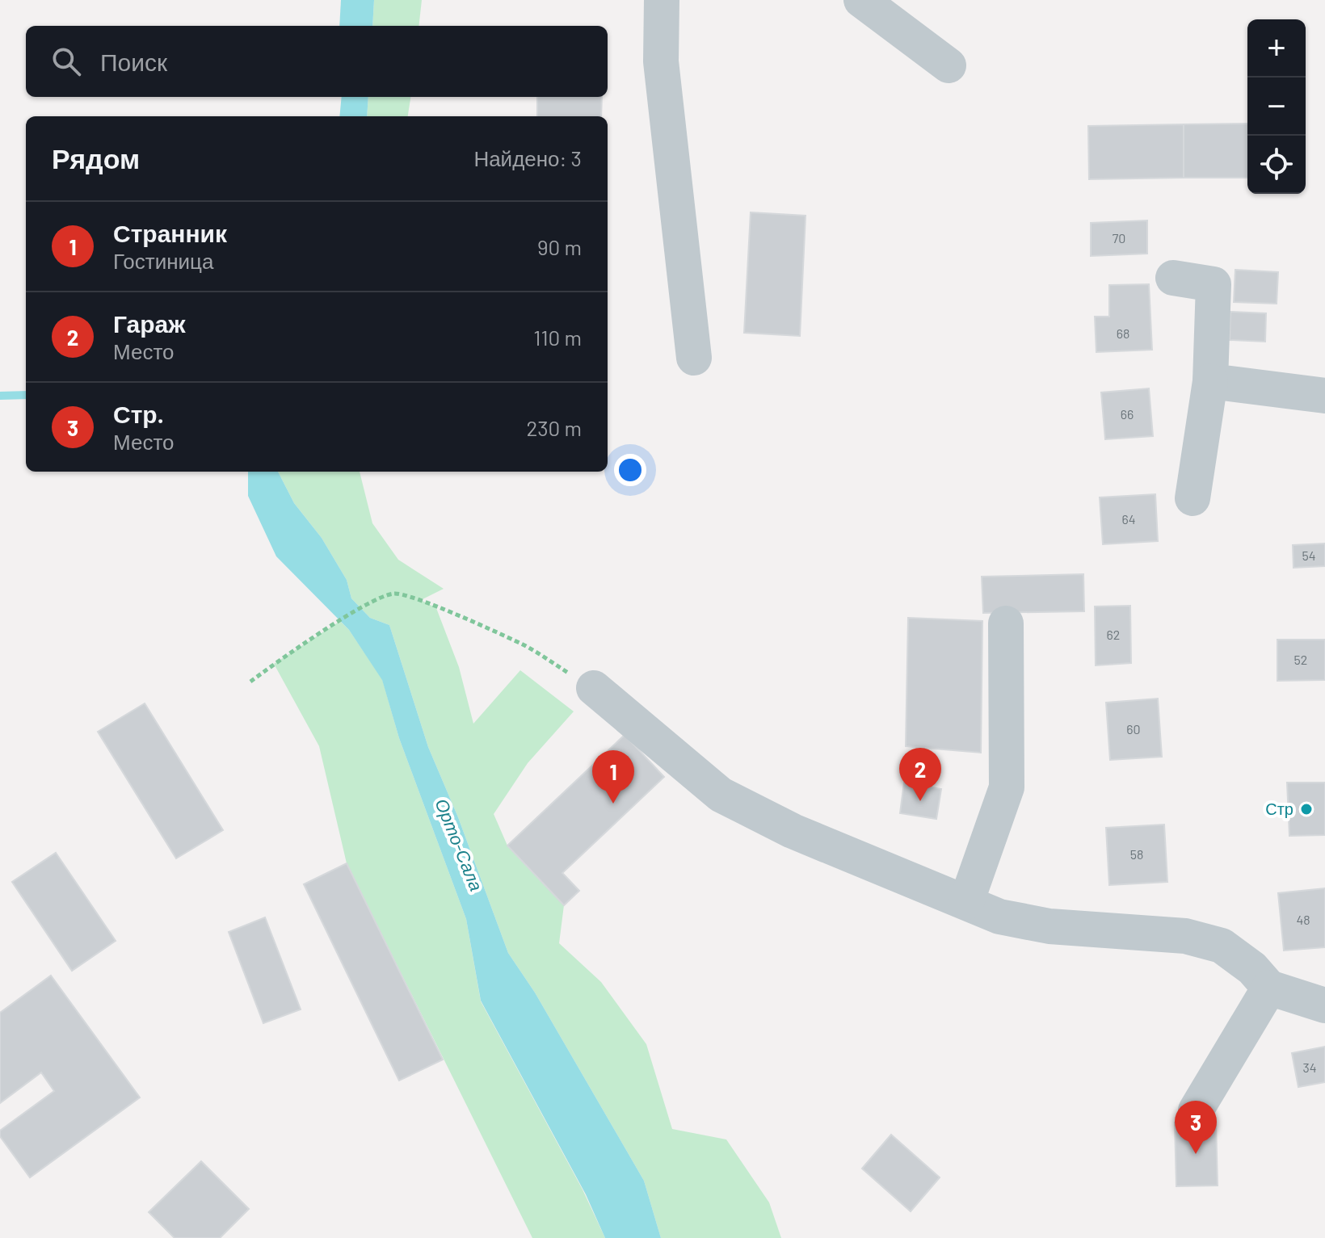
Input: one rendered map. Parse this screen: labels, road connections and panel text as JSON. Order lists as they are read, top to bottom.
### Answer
{
  "water": ["Орто-Сала"],
  "places": ["Стр"],
  "house_numbers": [
    "70",
    "68",
    "66",
    "64",
    "54",
    "62",
    "52",
    "60",
    "58",
    "48",
    "34"
  ],
  "page": {
    "map_buttons": ["+", "−"],
    "search": "Поиск",
    "heading": ["Рядом", "Найдено: 3"],
    "list": [
      {
        "mark": "1",
        "name": "Странник",
        "note": "Гостиница",
        "value": "90 m"
      },
      {
        "mark": "2",
        "name": "Гараж",
        "note": "Место",
        "value": "110 m"
      },
      {
        "mark": "3",
        "name": "Стр.",
        "note": "Место",
        "value": "230 m"
      }
    ],
    "pins": ["2", "1", "3"]
  }
}
